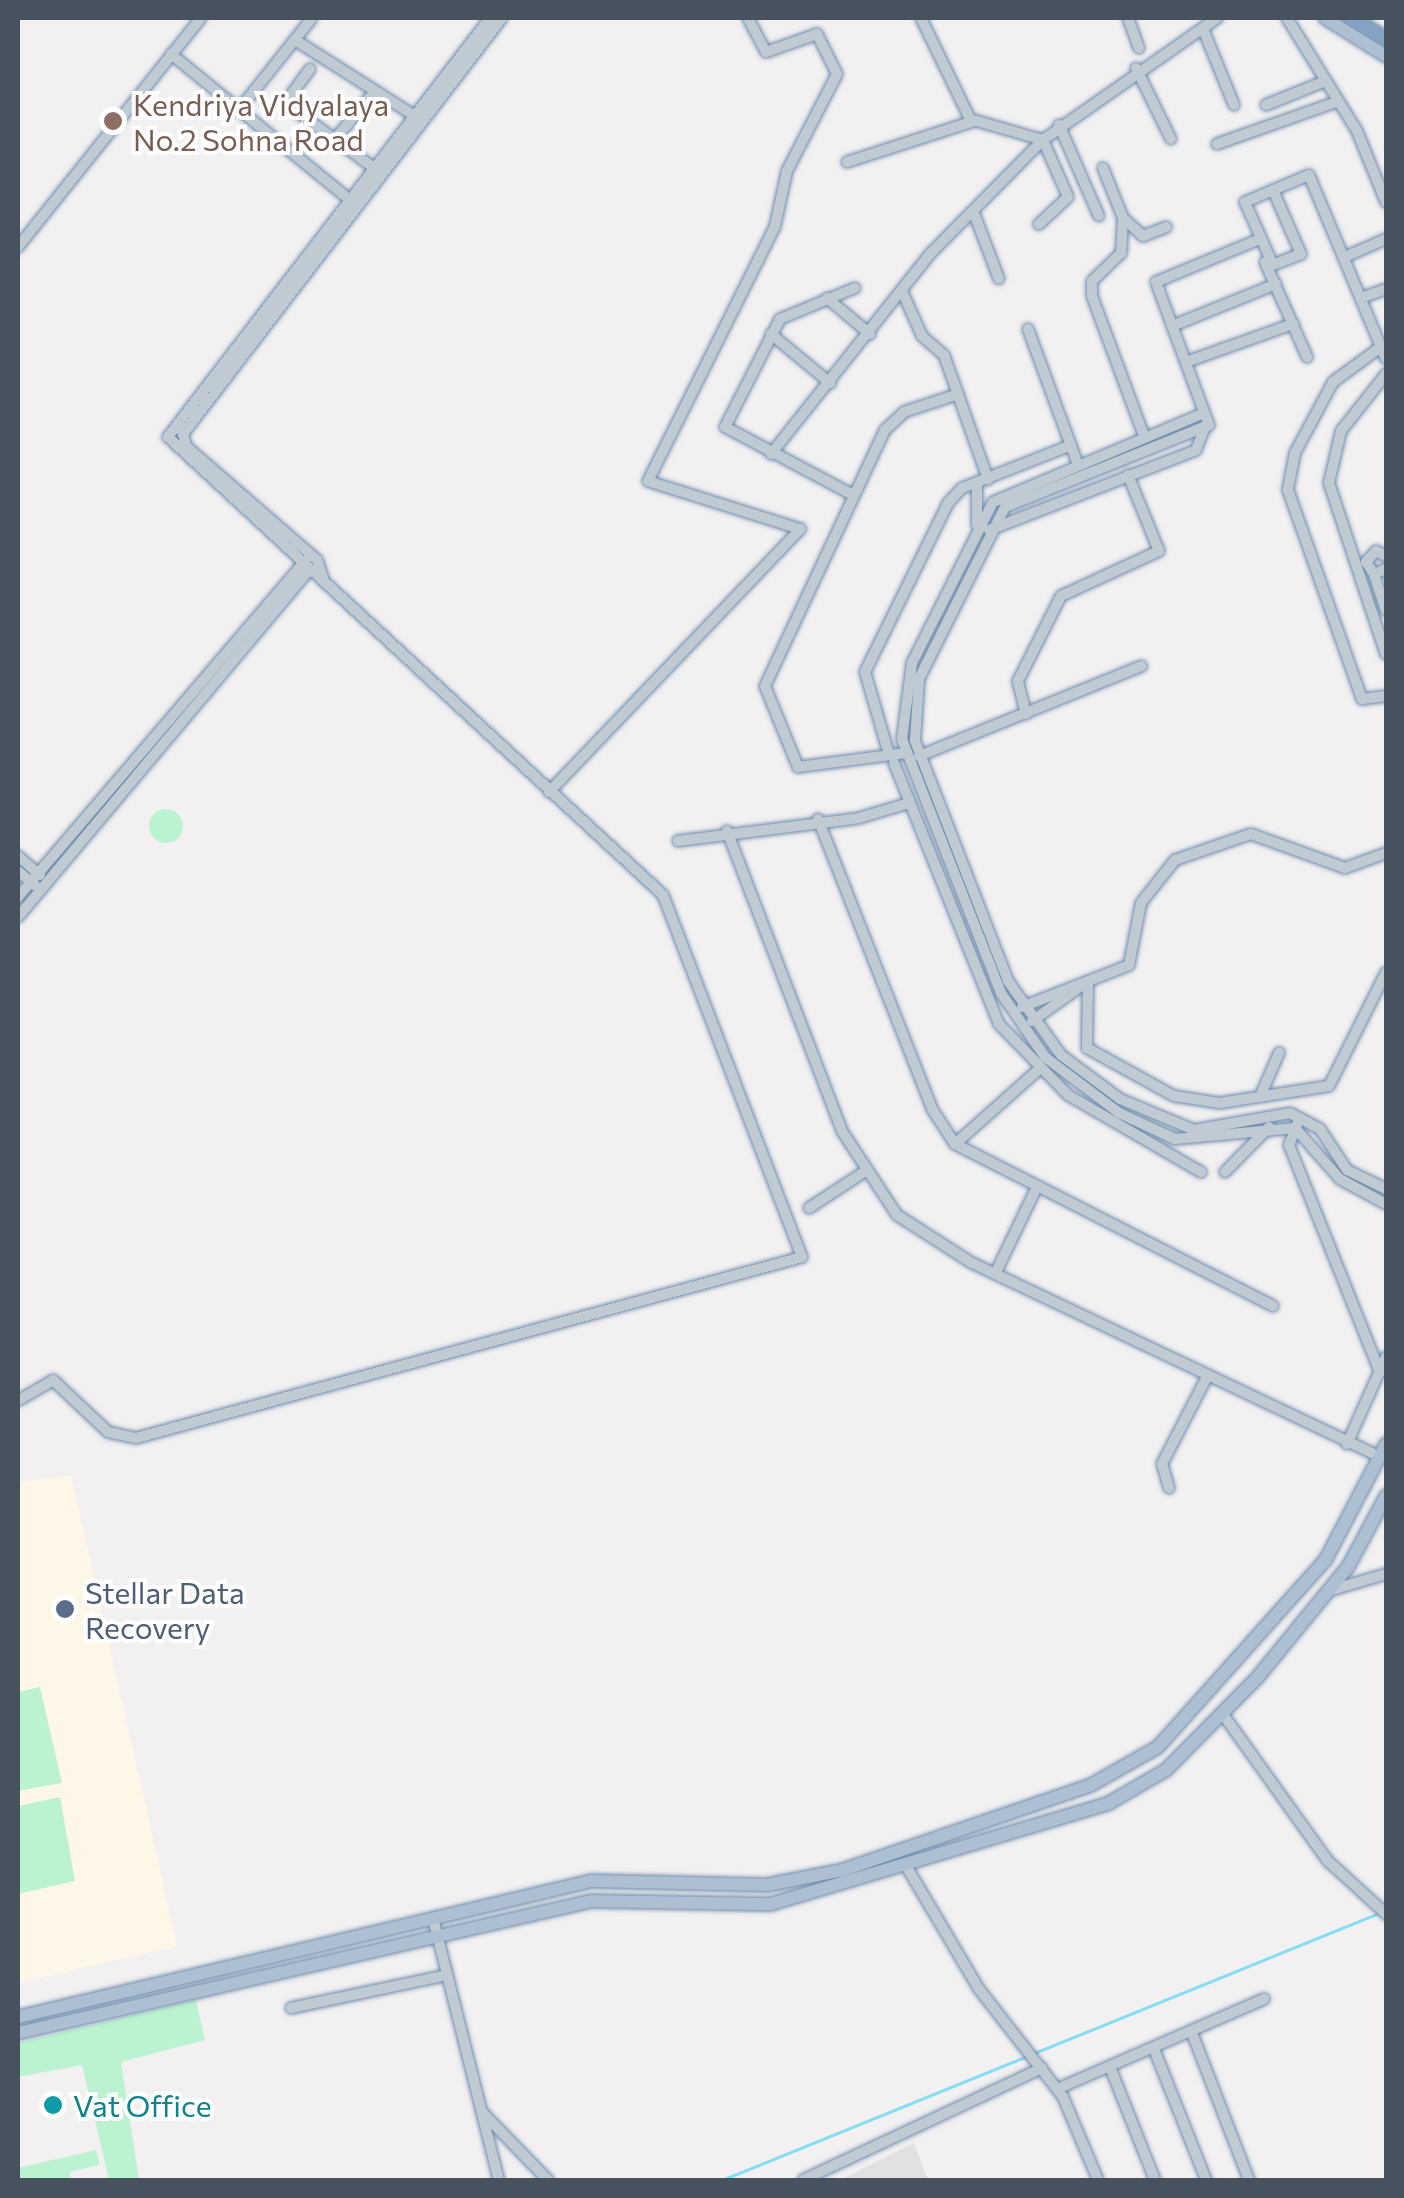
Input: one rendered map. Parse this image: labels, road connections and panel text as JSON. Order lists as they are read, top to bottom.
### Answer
{
  "places": ["Kendriya Vidyalaya No.2 Sohna Road", "Stellar Data Recovery", "Vat Office"]
}
